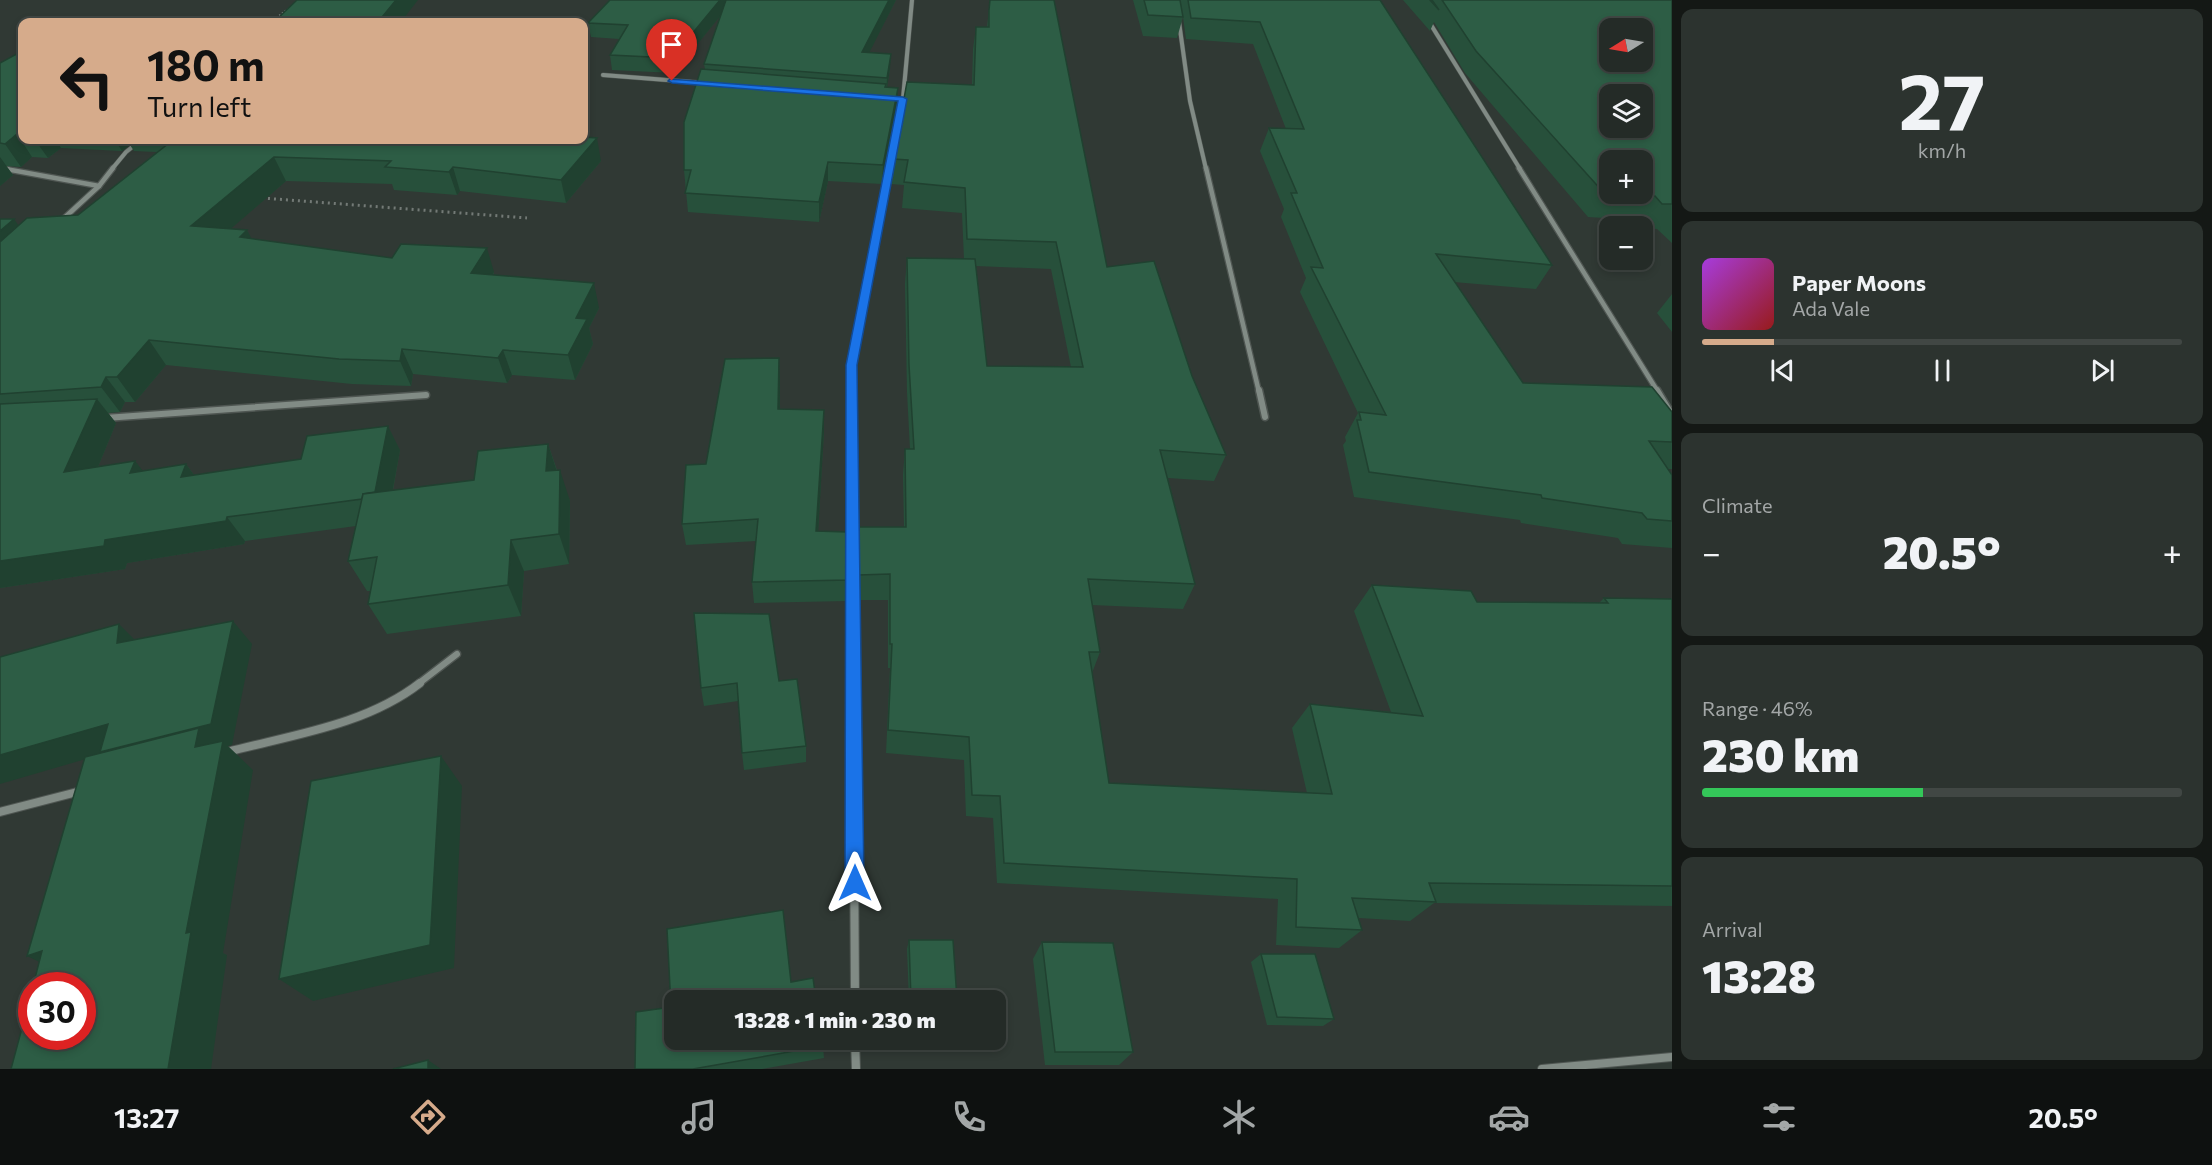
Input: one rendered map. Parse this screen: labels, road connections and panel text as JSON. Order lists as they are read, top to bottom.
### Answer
{
  "north": "left",
  "page": {
    "tile": [
      ["27", "km/h"],
      "Climate",
      ["Range · 46%", "230 km"],
      ["Arrival", "13:28"]
    ],
    "map_buttons": ["+", "−"],
    "turn": ["180 m", "Turn left"],
    "song": ["Paper Moons", "Ada Vale"],
    "heat": ["−", "20.5°", "+"],
    "limit": "30",
    "trip": "13:28 · 1 min · 230 m",
    "tabs": ["13:27", "20.5°"]
  }
}
